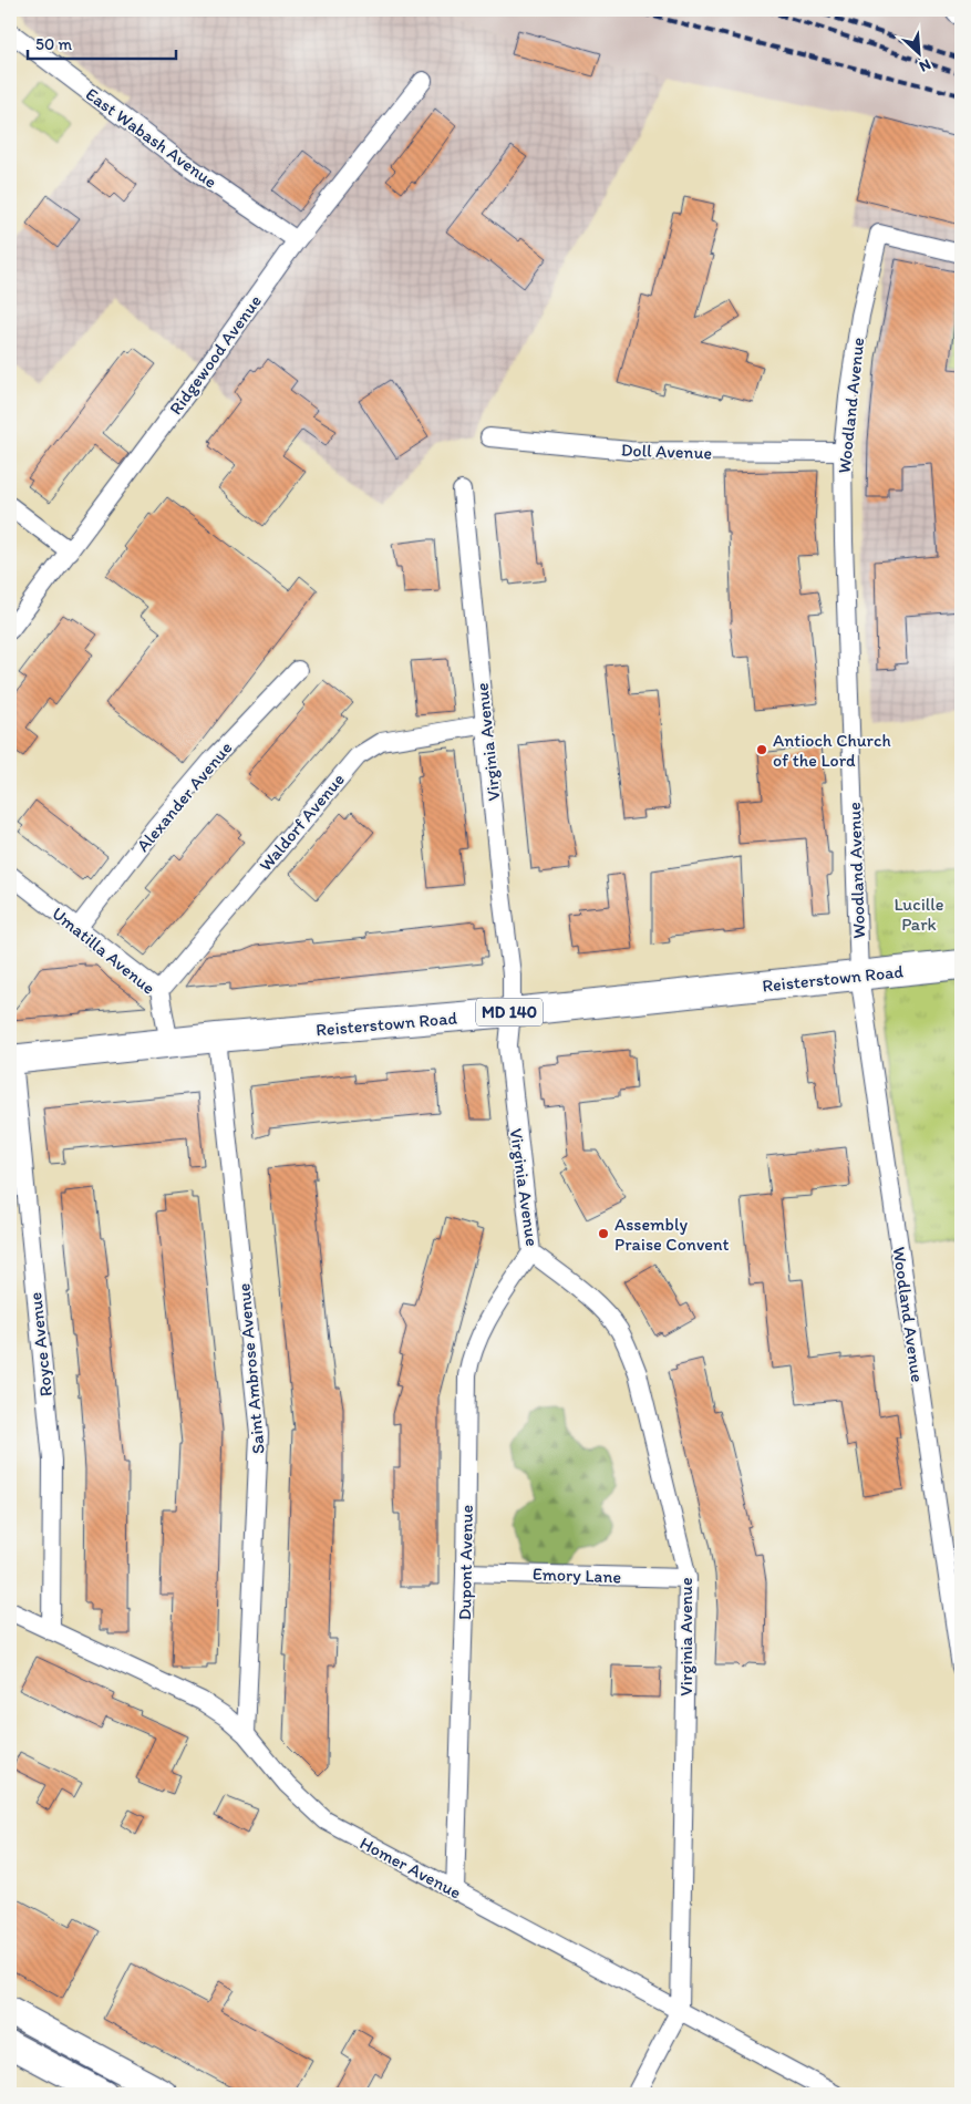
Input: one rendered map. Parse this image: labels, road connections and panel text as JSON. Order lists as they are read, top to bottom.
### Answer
{
  "streets": {
    "main road": ["Reisterstown Road", "MD 140"],
    "street": [
      "East Wabash Avenue",
      "Ridgewood Avenue",
      "Woodland Avenue",
      "Doll Avenue",
      "Virginia Avenue",
      "Alexander Avenue",
      "Waldorf Avenue",
      "Umatilla Avenue",
      "Royce Avenue",
      "Saint Ambrose Avenue",
      "Dupont Avenue",
      "Emory Lane",
      "Homer Avenue"
    ]
  },
  "crossings": [
    ["East Wabash Avenue", "Ridgewood Avenue"],
    ["Woodland Avenue", "Doll Avenue"],
    ["Woodland Avenue", "Reisterstown Road"],
    ["Virginia Avenue", "Waldorf Avenue"],
    ["Virginia Avenue", "Reisterstown Road"],
    ["Virginia Avenue", "Dupont Avenue"],
    ["Virginia Avenue", "Emory Lane"],
    ["Virginia Avenue", "Homer Avenue"],
    ["Alexander Avenue", "Umatilla Avenue"],
    ["Waldorf Avenue", "Umatilla Avenue"],
    ["Umatilla Avenue", "Reisterstown Road"],
    ["Reisterstown Road", "Royce Avenue"],
    ["Reisterstown Road", "Saint Ambrose Avenue"],
    ["Royce Avenue", "Homer Avenue"],
    ["Saint Ambrose Avenue", "Homer Avenue"],
    ["Dupont Avenue", "Emory Lane"],
    ["Dupont Avenue", "Homer Avenue"]
  ],
  "parks": ["Lucille Park"],
  "places": ["Antioch Church of the Lord", "Assembly Praise Convent"],
  "scale_bar": "50 m",
  "north": "bottom right"
}
